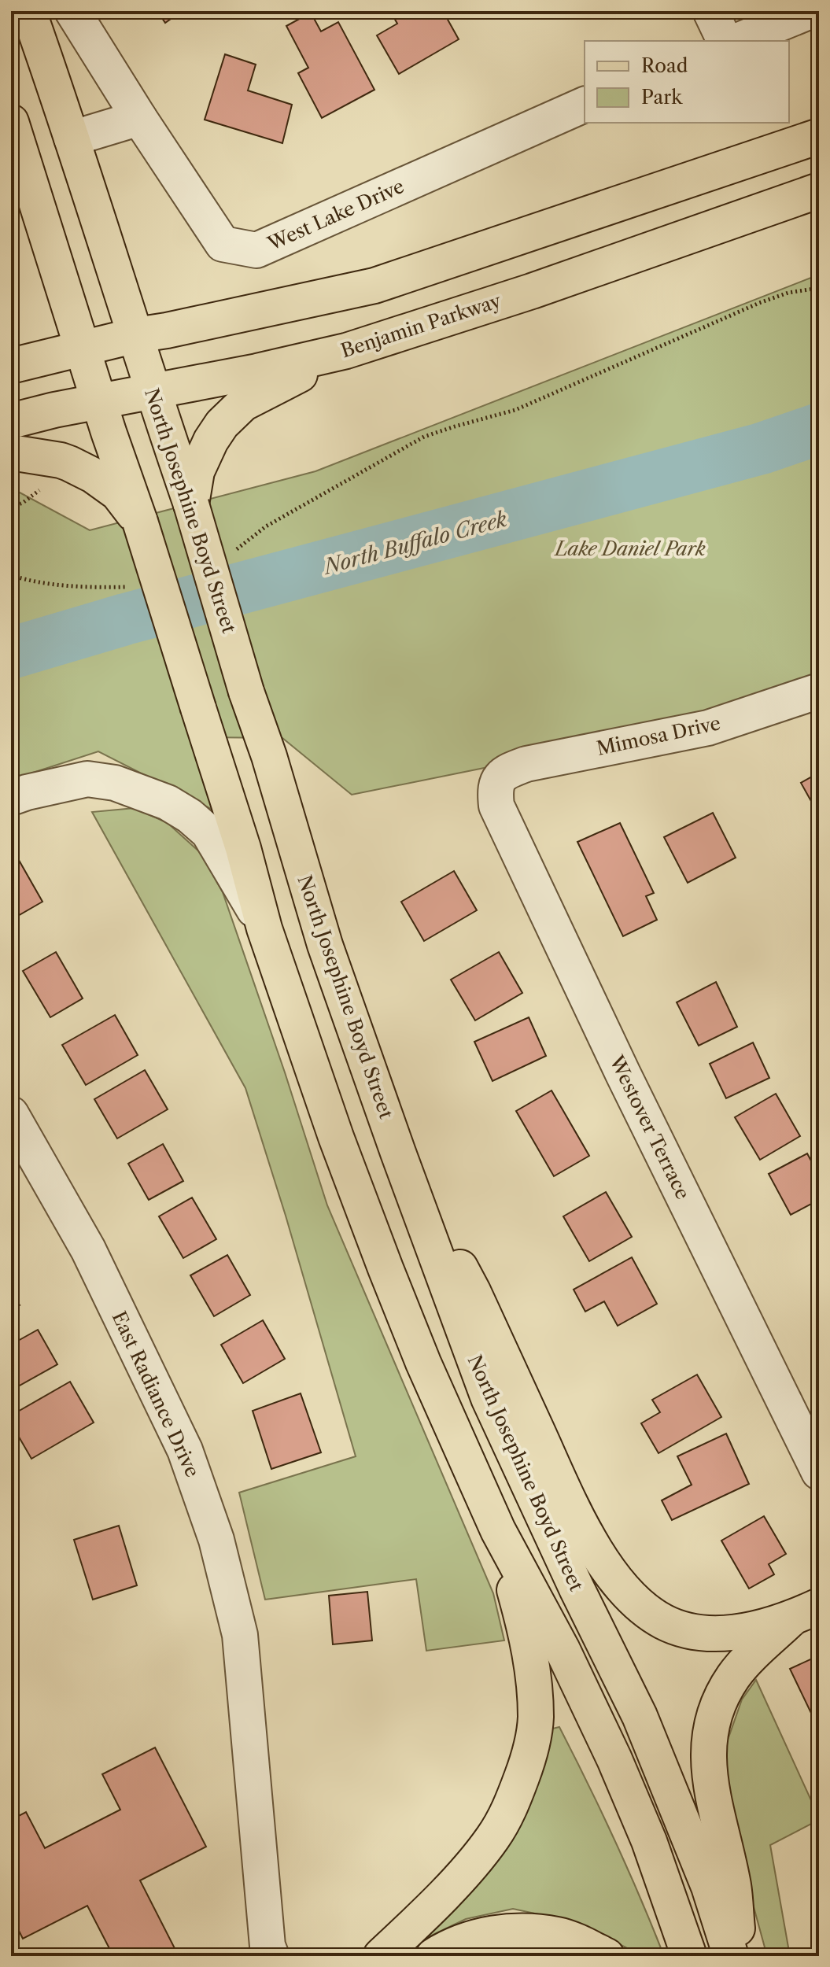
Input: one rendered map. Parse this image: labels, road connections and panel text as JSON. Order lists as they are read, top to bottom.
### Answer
{
  "streets": {
    "main road": ["Benjamin Parkway", "North Josephine Boyd Street"],
    "street": [
      "West Lake Drive",
      "Mimosa Drive",
      "Westover Terrace",
      "East Radiance Drive"
    ]
  },
  "crossings": [
    ["Benjamin Parkway", "North Josephine Boyd Street"],
    ["Mimosa Drive", "Westover Terrace"]
  ],
  "water": ["North Buffalo Creek"],
  "parks": ["Lake Daniel Park"],
  "legend": ["Road", "Park"]
}
